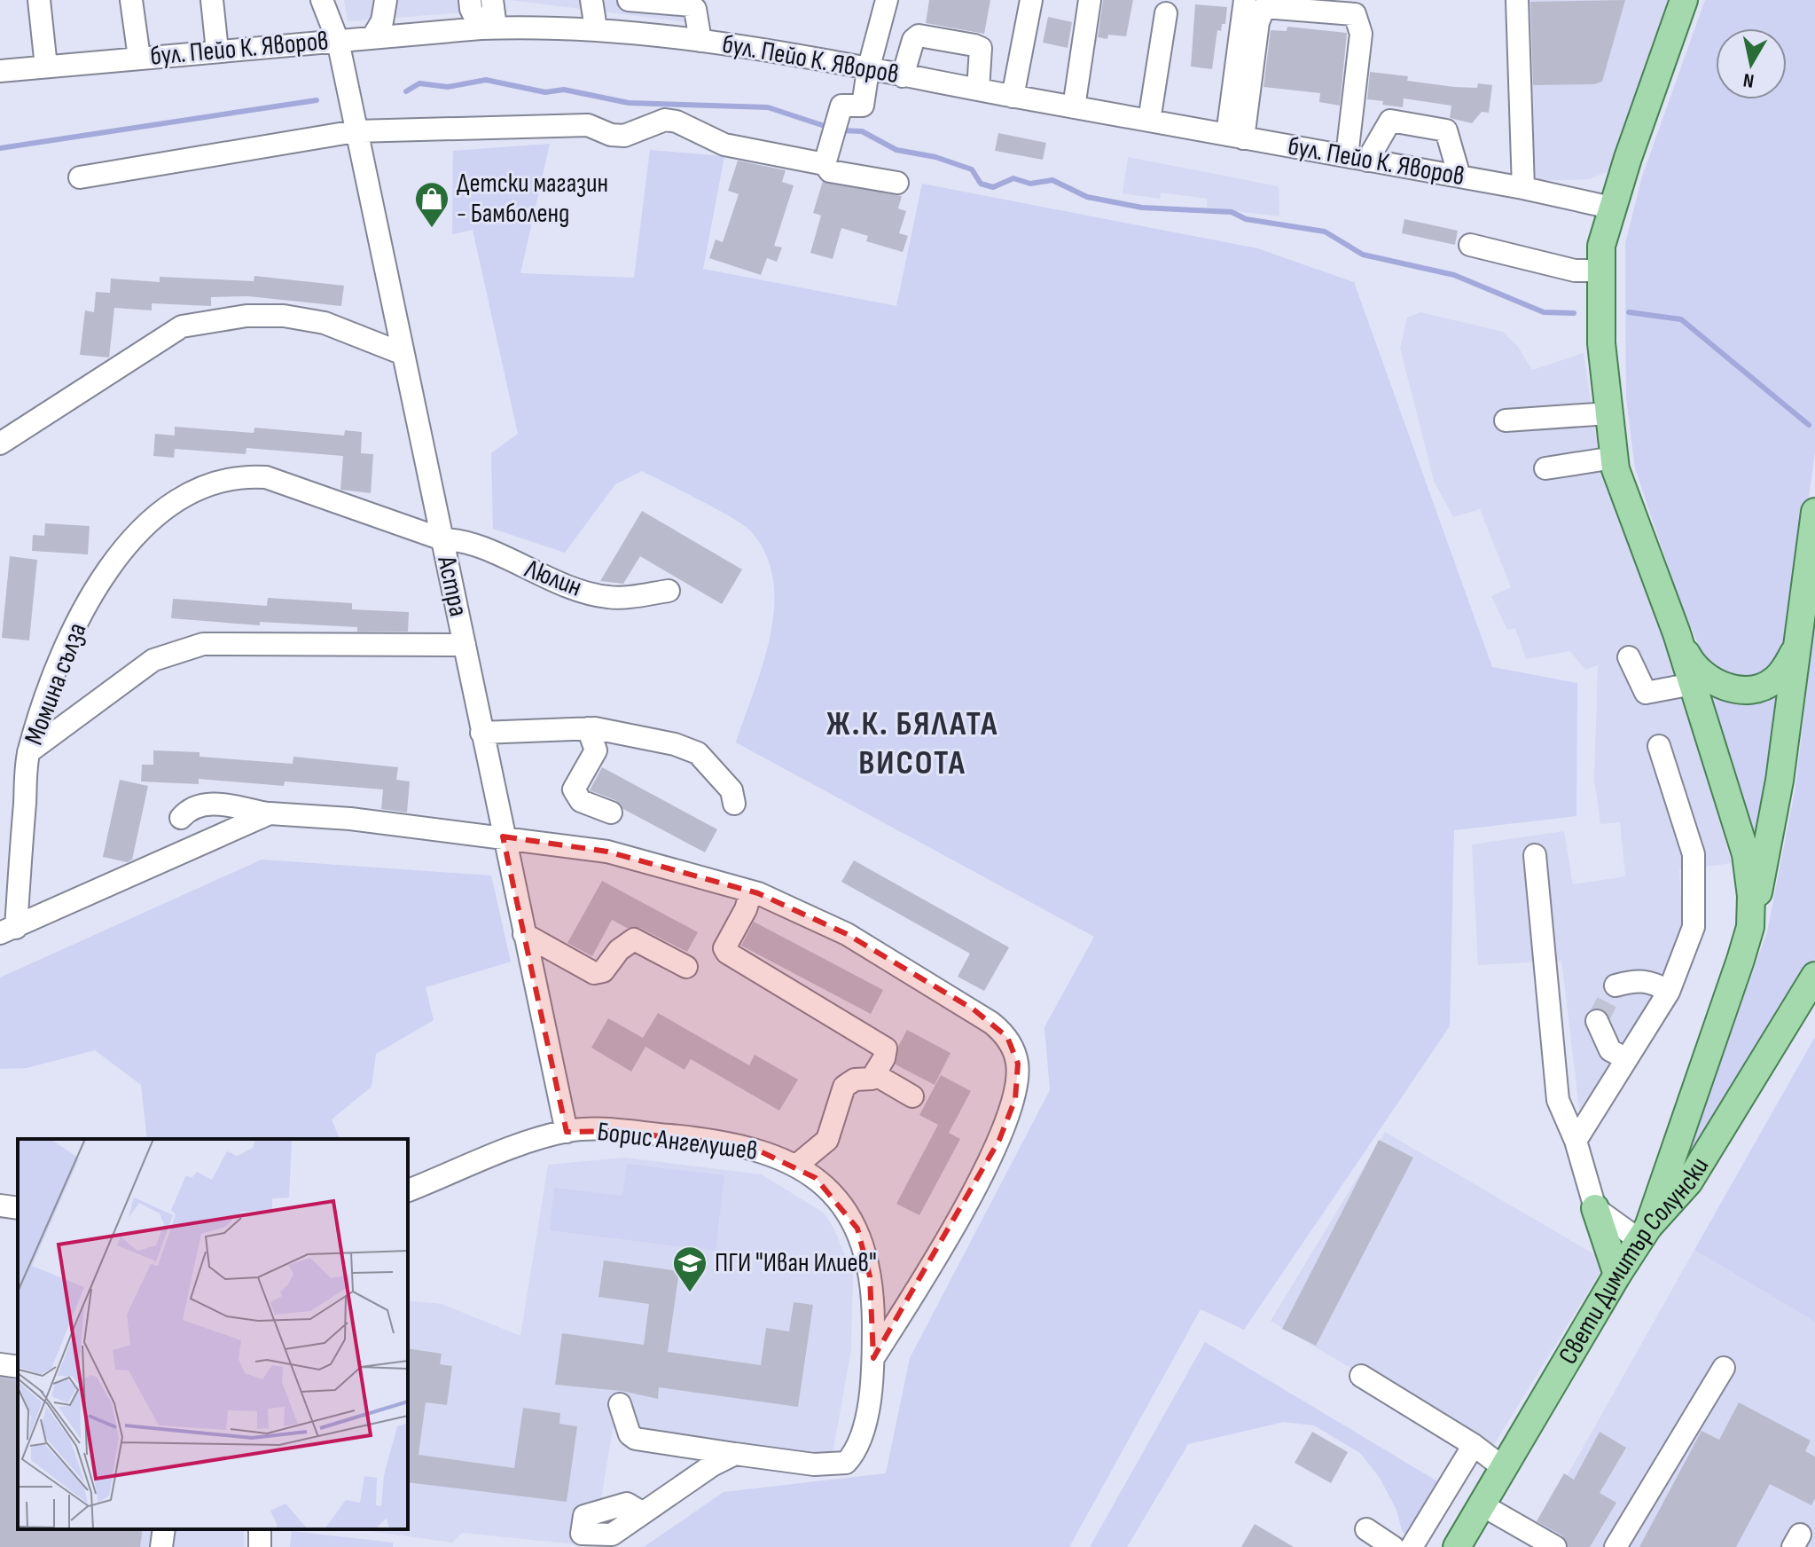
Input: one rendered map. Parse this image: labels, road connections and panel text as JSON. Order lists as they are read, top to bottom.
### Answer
{
  "streets": {
    "main road": ["Свети Димитър Солунски"],
    "street": [
      "бул. Пейо К. Яворов",
      "Люлин",
      "Астра",
      "Момина сълза",
      "Борис Ангелушев"
    ]
  },
  "crossings": [
    ["бул. Пейо К. Яворов", "Астра"],
    ["Люлин", "Астра"],
    ["Люлин", "Момина сълза"],
    ["Астра", "Момина сълза"],
    ["Астра", "Борис Ангелушев"]
  ],
  "districts": ["Ж.К. БЯЛАТА ВИСОТА"],
  "places": {
    "shop": ["Детски магазин - Бамболенд"],
    "school or university": ["ПГИ \"Иван Илиев\""]
  },
  "north": "bottom"
}
